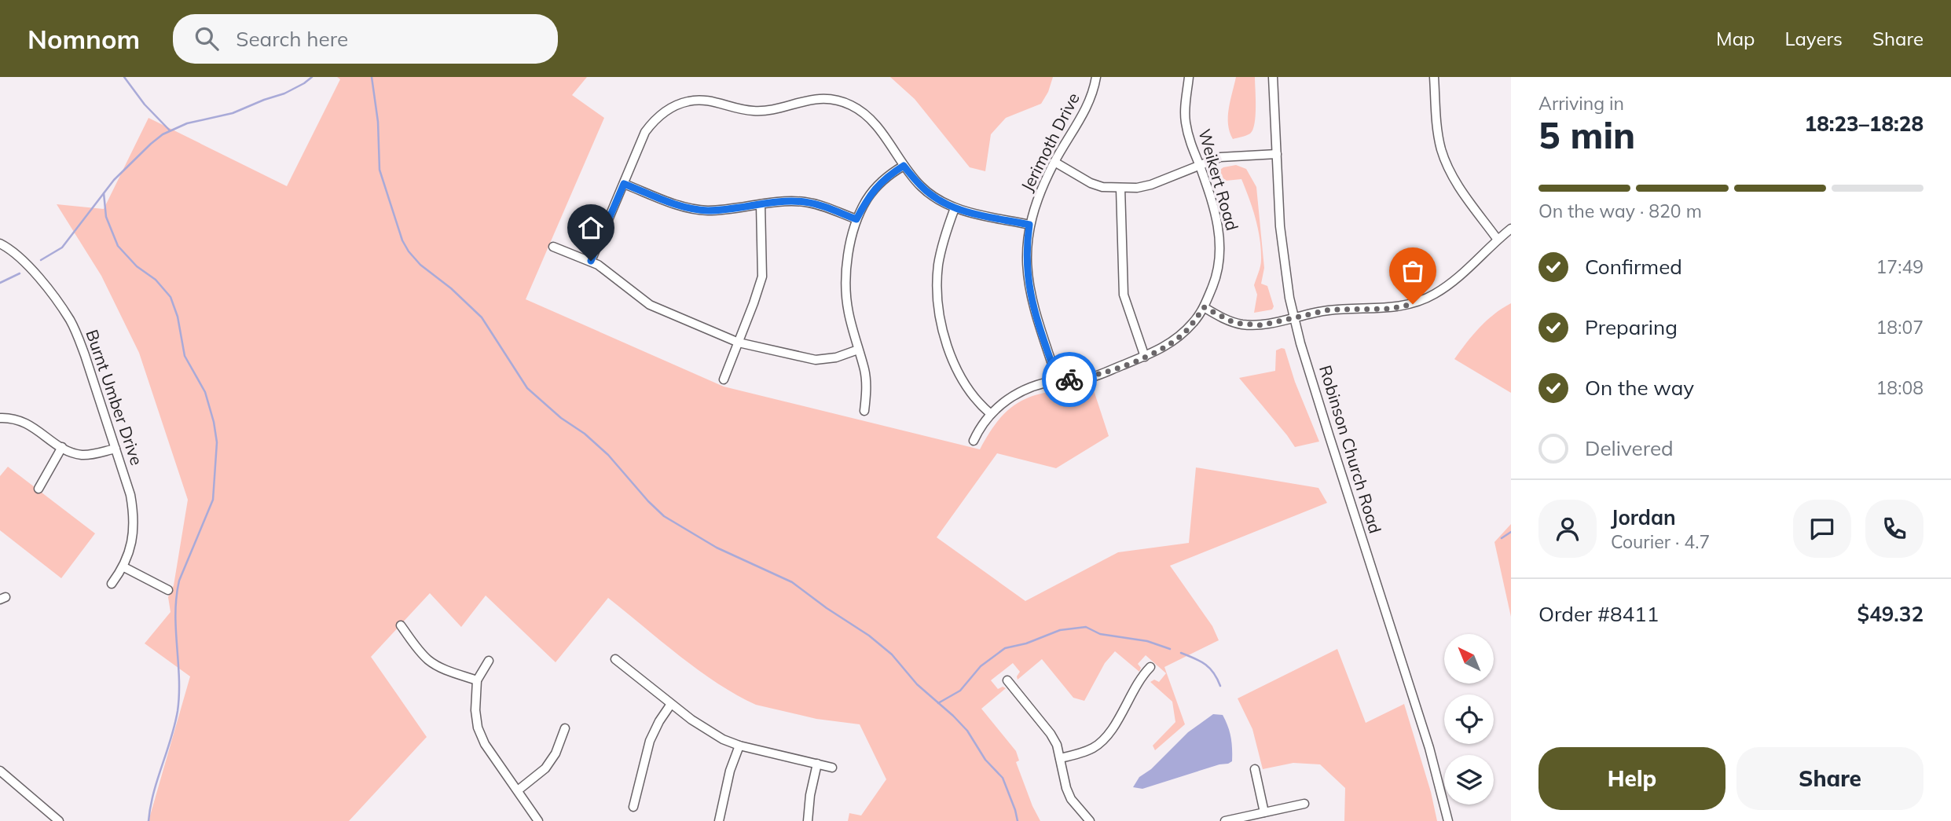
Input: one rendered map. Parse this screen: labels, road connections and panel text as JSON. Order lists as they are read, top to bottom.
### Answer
{
  "streets": {
    "street": [
      "Jerimoth Drive",
      "Weikert Road",
      "Burnt Umber Drive",
      "Robinson Church Road"
    ]
  },
  "crossings": [
    ["Jerimoth Drive", "Weikert Road"]
  ],
  "north": "top left",
  "page": {
    "header": "Nomnom",
    "search": "Search here",
    "nav": ["Map", "Layers", "Share"],
    "heading": ["5 min", "Arriving in", "18:23–18:28"],
    "panel": [
      "Jordan",
      "Courier · 4.7",
      "Order #8411",
      "$49.32"
    ],
    "bar": "On the way · 820 m",
    "list": [
      ["Confirmed", "17:49"],
      ["Preparing", "18:07"],
      ["On the way", "18:08"],
      "Delivered"
    ],
    "buttons": ["Help", "Share"]
  }
}
